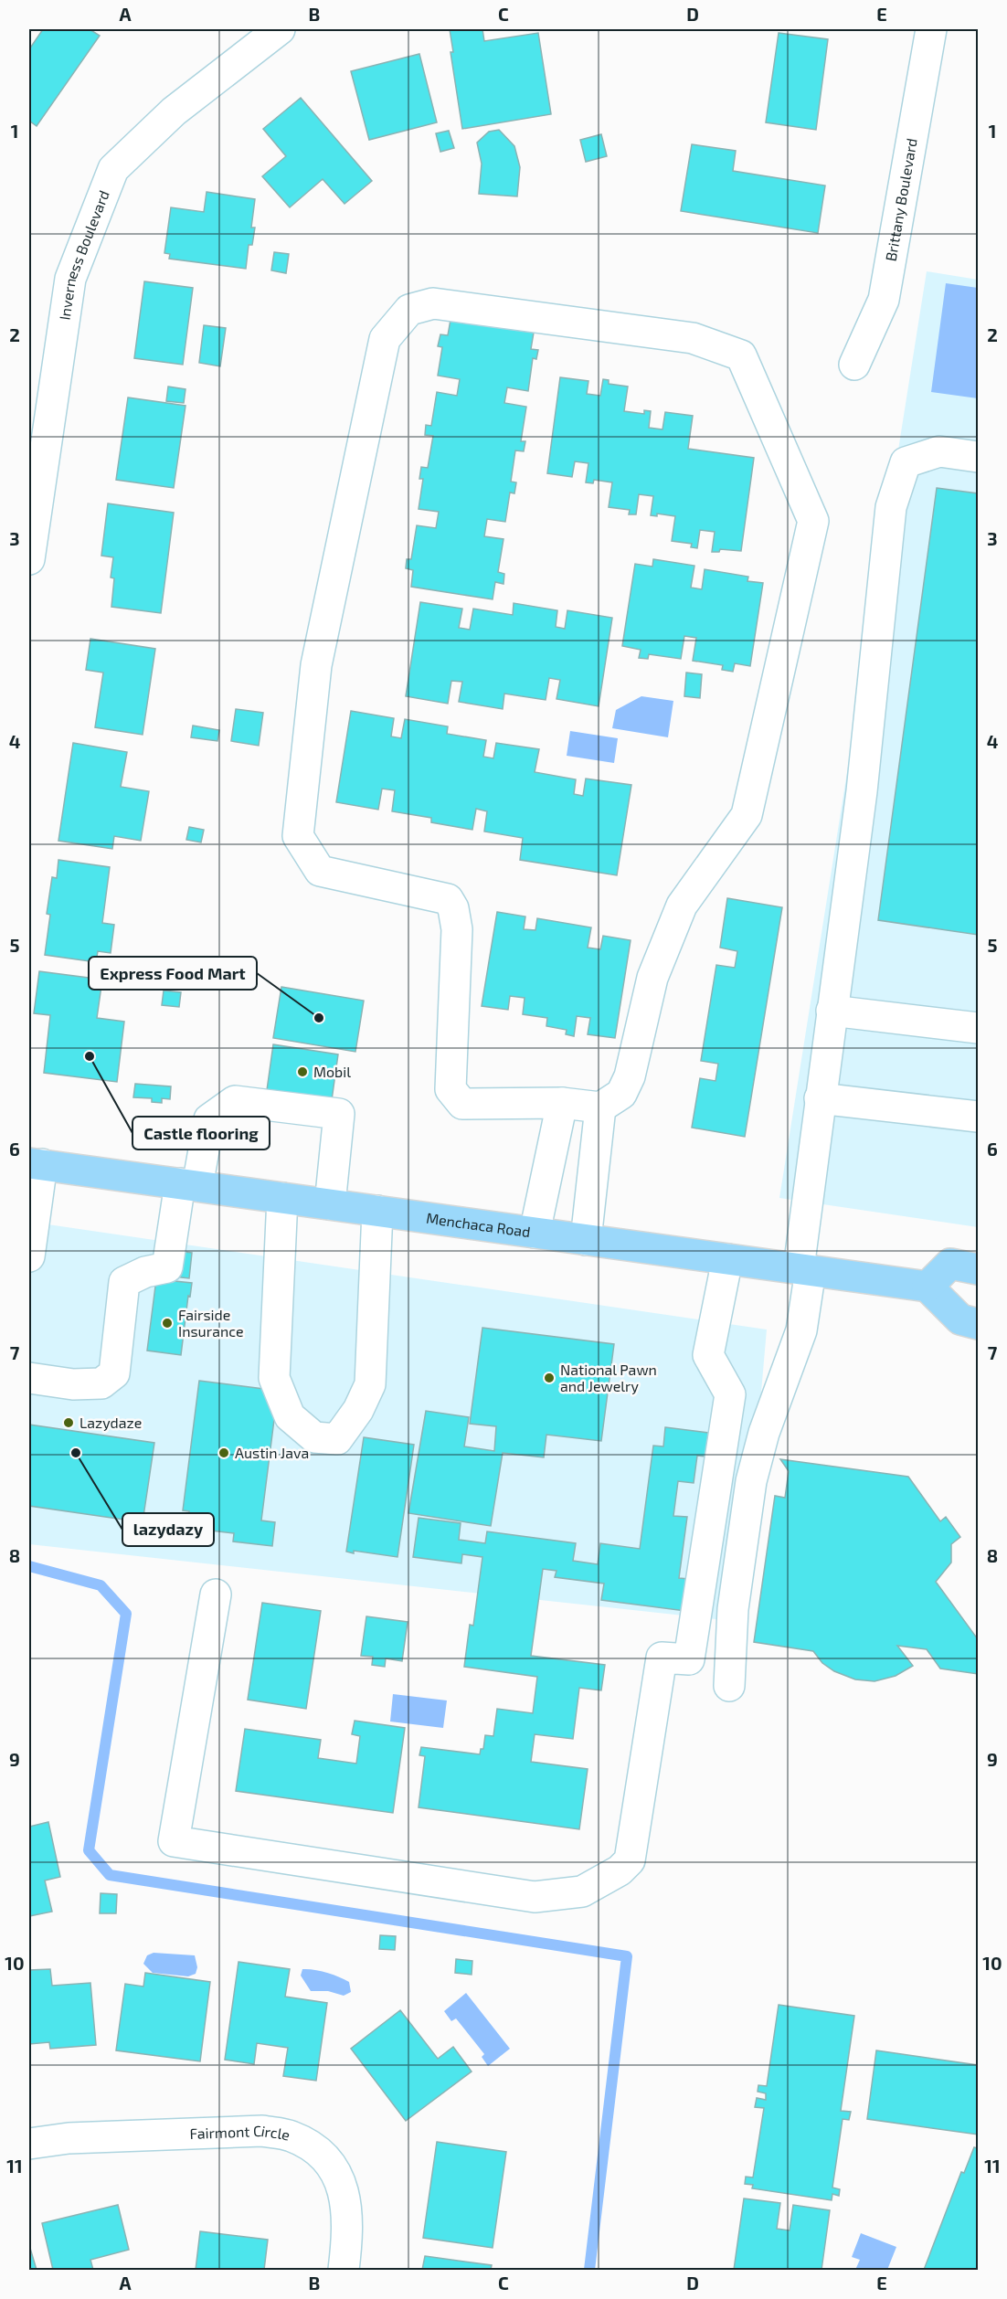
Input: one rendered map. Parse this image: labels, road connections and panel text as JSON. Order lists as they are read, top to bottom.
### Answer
{
  "streets": {
    "main road": ["Menchaca Road"],
    "street": ["Brittany Boulevard", "Inverness Boulevard", "Fairmont Circle"]
  },
  "places": [
    "Express Food Mart",
    "Castle flooring",
    "Mobil",
    "Fairside Insurance",
    "National Pawn and Jewelry",
    "Lazydaze",
    "lazydazy",
    "Austin Java"
  ],
  "grid": {
    "columns": [
      "A",
      "B",
      "C",
      "D",
      "E"
    ],
    "rows": [
      "1",
      "2",
      "3",
      "4",
      "5",
      "6",
      "7",
      "8",
      "9",
      "10",
      "11"
    ]
  }
}
